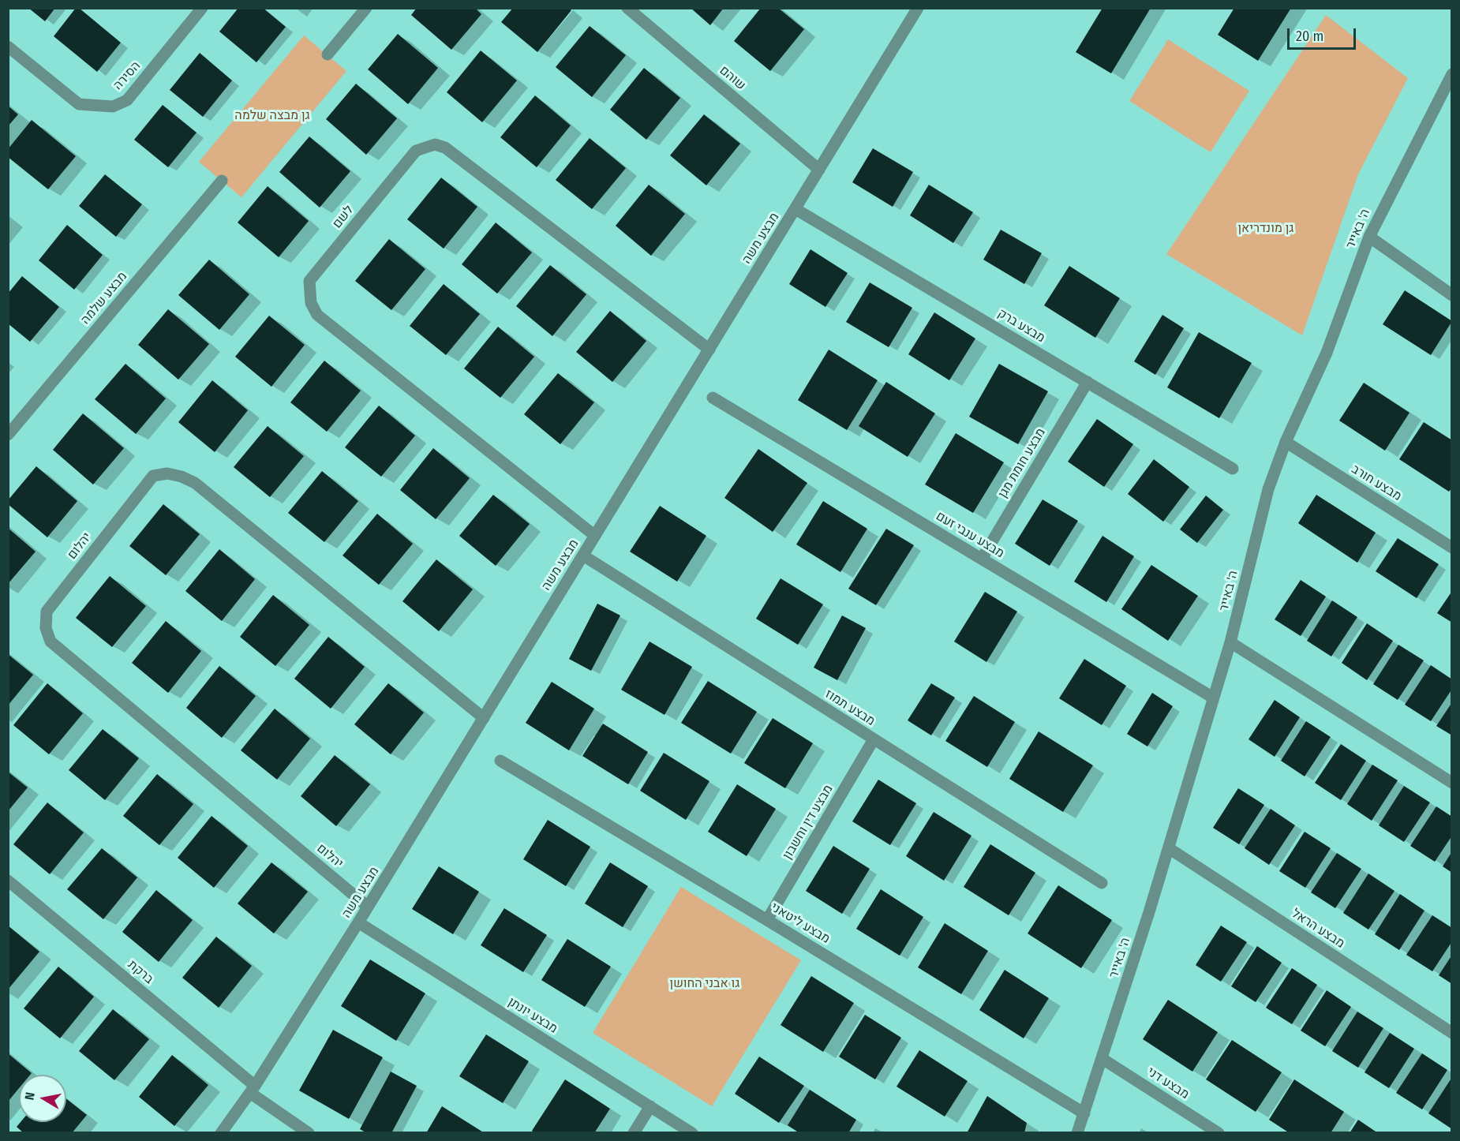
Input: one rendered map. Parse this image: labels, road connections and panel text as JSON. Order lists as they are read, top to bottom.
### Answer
{
  "streets": {
    "street": [
      "הסירה",
      "שוהם",
      "לשם",
      "ה' באייר",
      "מבצע משה",
      "מבצע שלמה",
      "מבצע ברק",
      "מבצע חומת מגן",
      "מבצע חורב",
      "מבצע ענבי זעם",
      "יהלום",
      "מבצע תמוז",
      "מבצע דין וחשבון",
      "מבצע ליטאני",
      "מבצע הראל",
      "ברקת",
      "מבצע יונתן",
      "מבצע דני"
    ]
  },
  "crossings": [
    ["שוהם", "מבצע משה"],
    ["לשם", "מבצע משה"],
    ["ה' באייר", "מבצע חורב"],
    ["ה' באייר", "מבצע ענבי זעם"],
    ["ה' באייר", "מבצע ליטאני"],
    ["ה' באייר", "מבצע הראל"],
    ["ה' באייר", "מבצע דני"],
    ["מבצע משה", "מבצע ברק"],
    ["מבצע משה", "יהלום"],
    ["מבצע משה", "מבצע תמוז"],
    ["מבצע משה", "ברקת"],
    ["מבצע משה", "מבצע יונתן"],
    ["מבצע ברק", "מבצע חומת מגן"],
    ["מבצע חומת מגן", "מבצע ענבי זעם"],
    ["מבצע תמוז", "מבצע דין וחשבון"],
    ["מבצע דין וחשבון", "מבצע ליטאני"]
  ],
  "parks": ["גן מבצה שלמה", "גן מונדריאן", "גו אבני החושן"],
  "scale_bar": "20 m",
  "north": "left"
}
